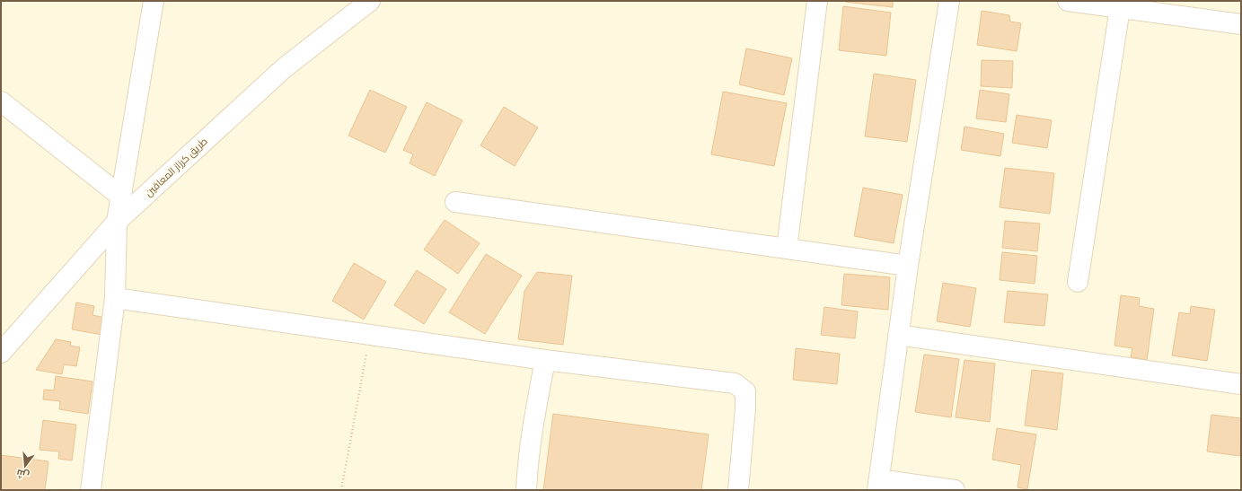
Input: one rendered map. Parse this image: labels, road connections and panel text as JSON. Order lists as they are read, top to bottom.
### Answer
{
  "streets": {
    "street": ["طريق كرزاز المعاقين"]
  },
  "north": "bottom"
}
